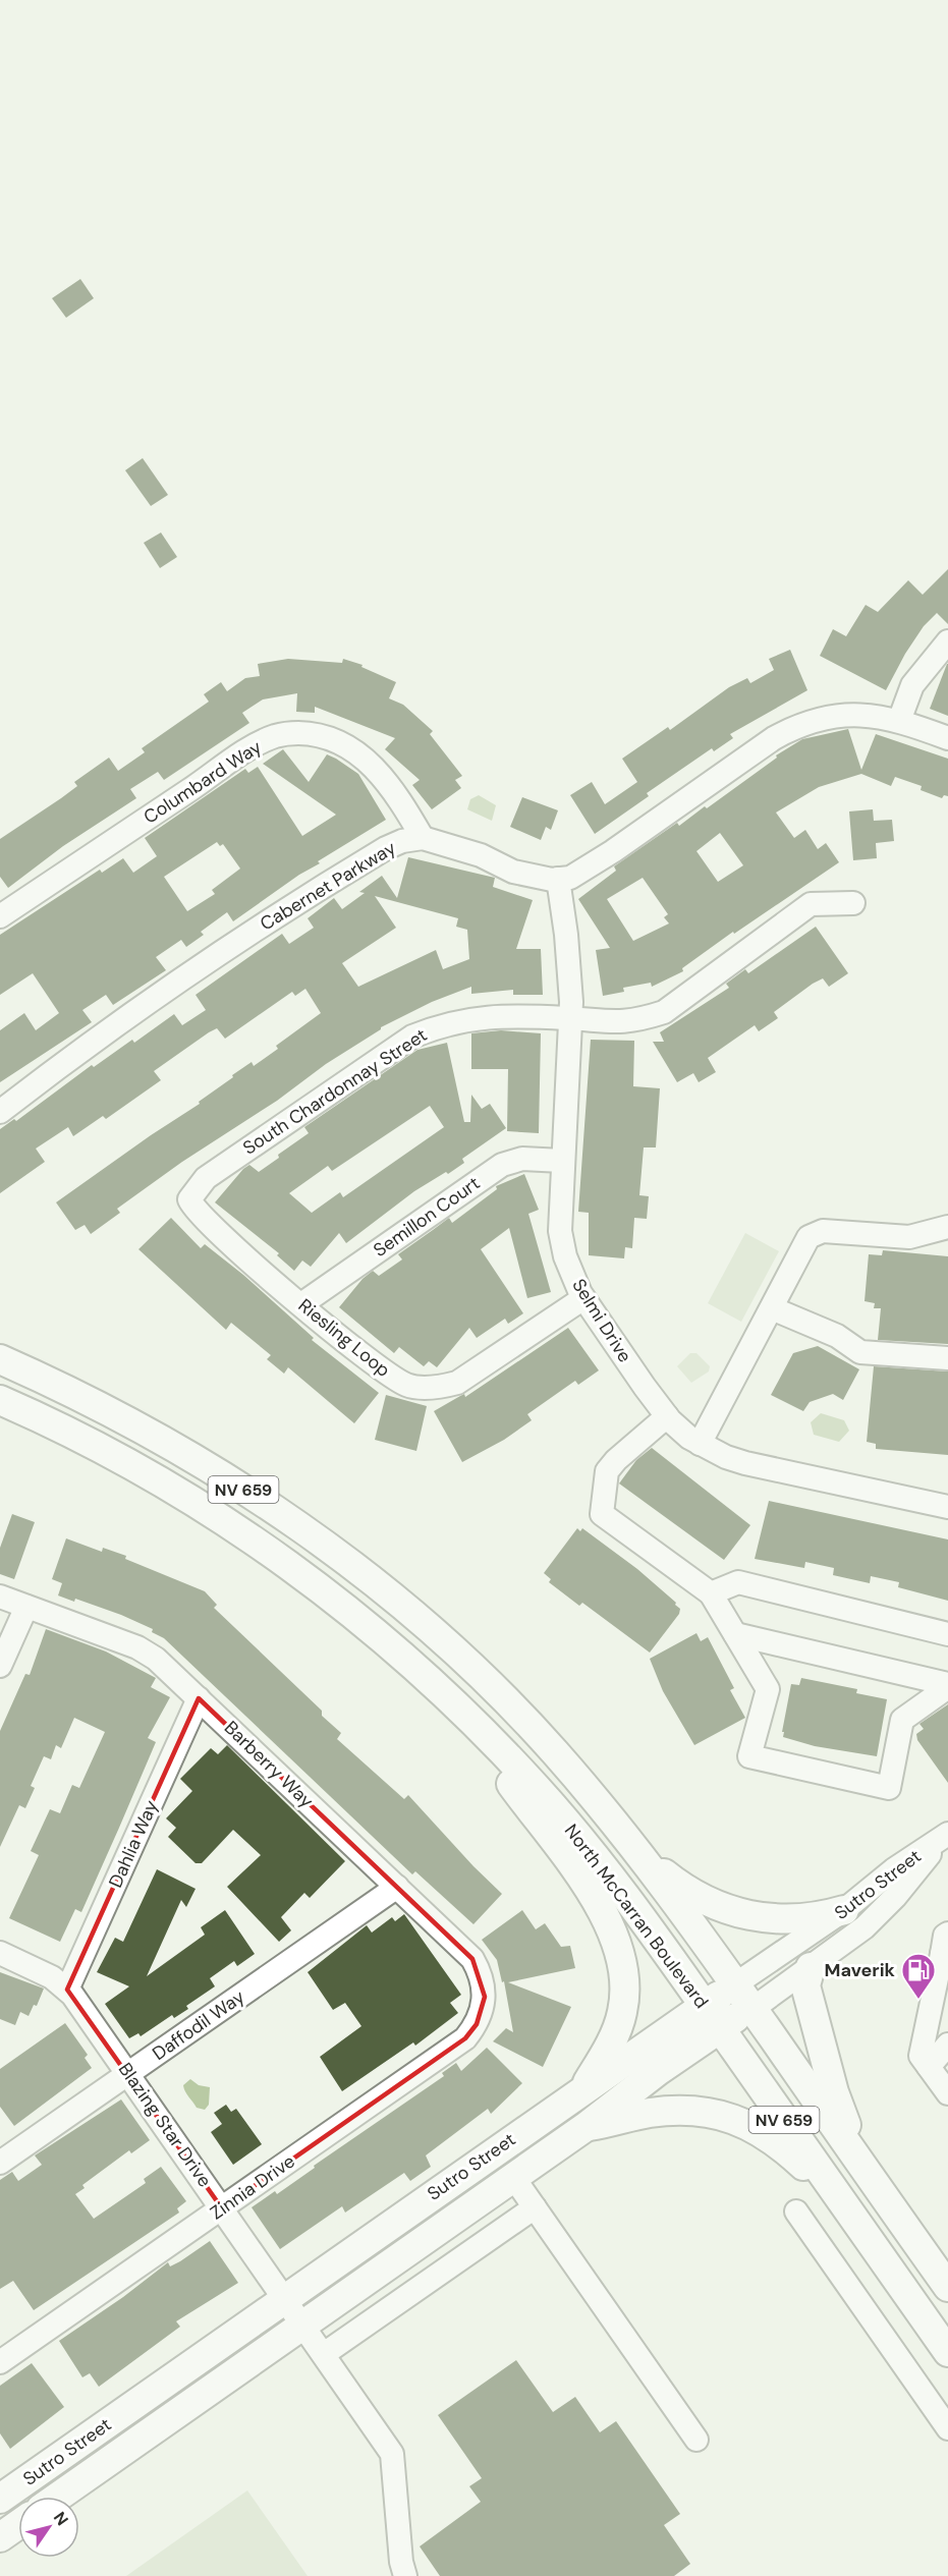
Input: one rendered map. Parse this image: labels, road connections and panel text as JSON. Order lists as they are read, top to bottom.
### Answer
{
  "streets": {
    "main road": ["NV 659", "Sutro Street", "North McCarran Boulevard"],
    "street": [
      "Columbard Way",
      "Cabernet Parkway",
      "South Chardonnay Street",
      "Semillon Court",
      "Selmi Drive",
      "Riesling Loop",
      "Barberry Way",
      "Dahlia Way",
      "Daffodil Way",
      "Blazing Star Drive",
      "Zinnia Drive"
    ]
  },
  "crossings": [
    ["Columbard Way", "Cabernet Parkway"],
    ["South Chardonnay Street", "Selmi Drive"],
    ["South Chardonnay Street", "Riesling Loop"],
    ["Semillon Court", "Selmi Drive"],
    ["Semillon Court", "Riesling Loop"],
    ["Selmi Drive", "Riesling Loop"],
    ["Barberry Way", "Dahlia Way"],
    ["Barberry Way", "Daffodil Way"],
    ["Barberry Way", "Zinnia Drive"],
    ["Dahlia Way", "Blazing Star Drive"],
    ["Sutro Street", "North McCarran Boulevard"],
    ["Sutro Street", "Blazing Star Drive"],
    ["Daffodil Way", "Blazing Star Drive"],
    ["Blazing Star Drive", "Zinnia Drive"]
  ],
  "places": {
    "fuel station": ["Maverik"]
  },
  "north": "top right"
}
